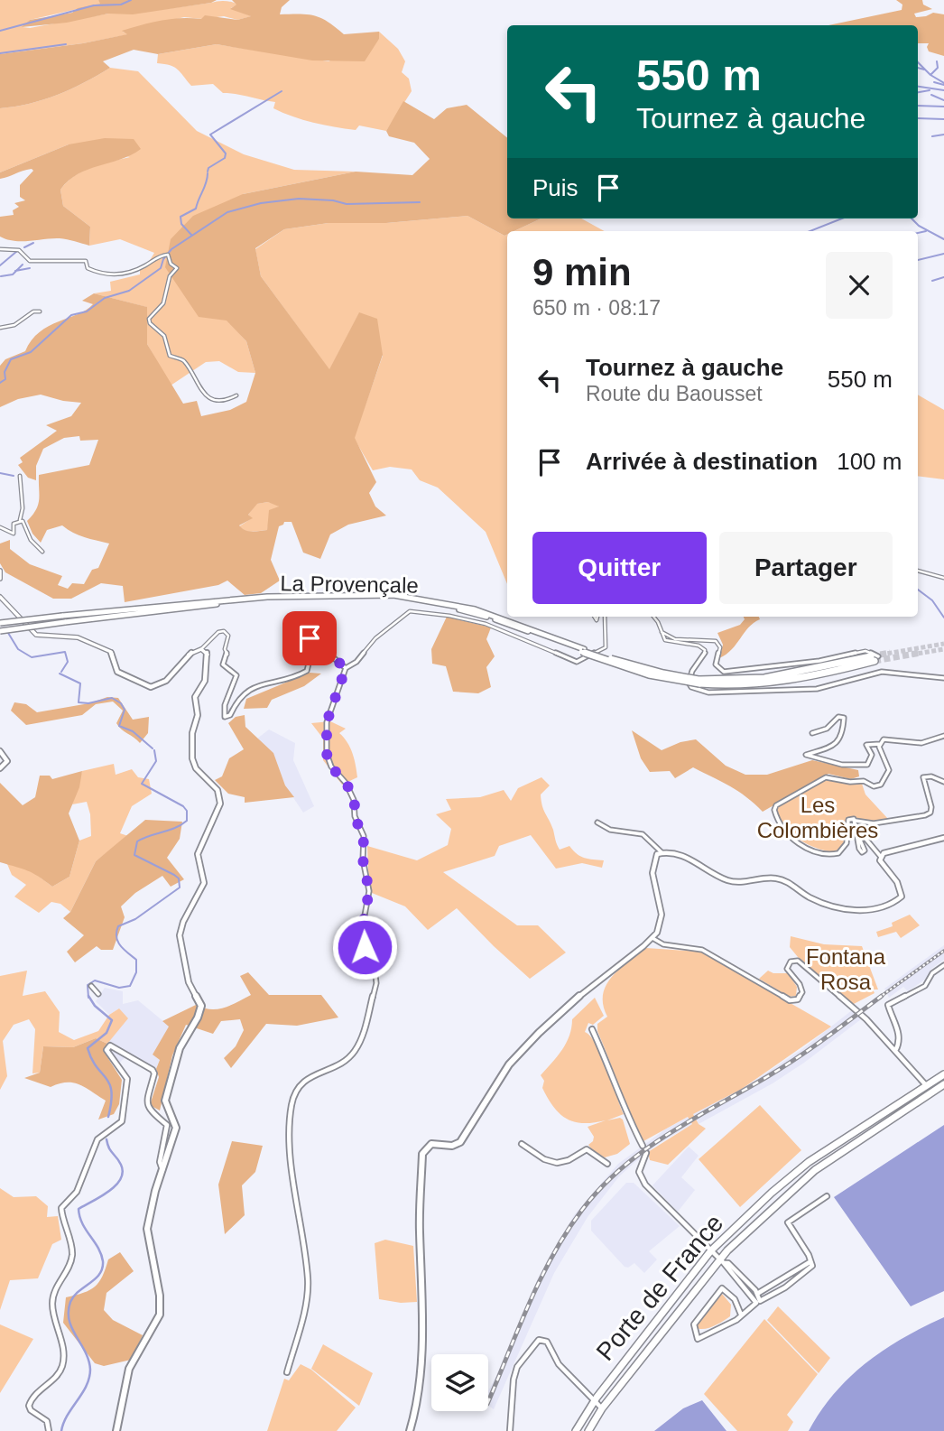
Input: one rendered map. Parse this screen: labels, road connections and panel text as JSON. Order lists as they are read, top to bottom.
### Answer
{
  "streets": {
    "highway": ["La Provençale"],
    "main road": ["Porte de France"]
  },
  "parks": ["Les Colombières", "Fontana Rosa"],
  "page": {
    "turn": ["550 m", "Tournez à gauche"],
    "then": "Puis",
    "heading": ["9 min", "650 m · 08:17"],
    "list": [
      {
        "name": "Tournez à gauche",
        "note": "Route du Baousset",
        "value": "550 m"
      },
      {
        "name": "Arrivée à destination",
        "value": "100 m"
      }
    ],
    "buttons": ["Quitter", "Partager"]
  }
}
